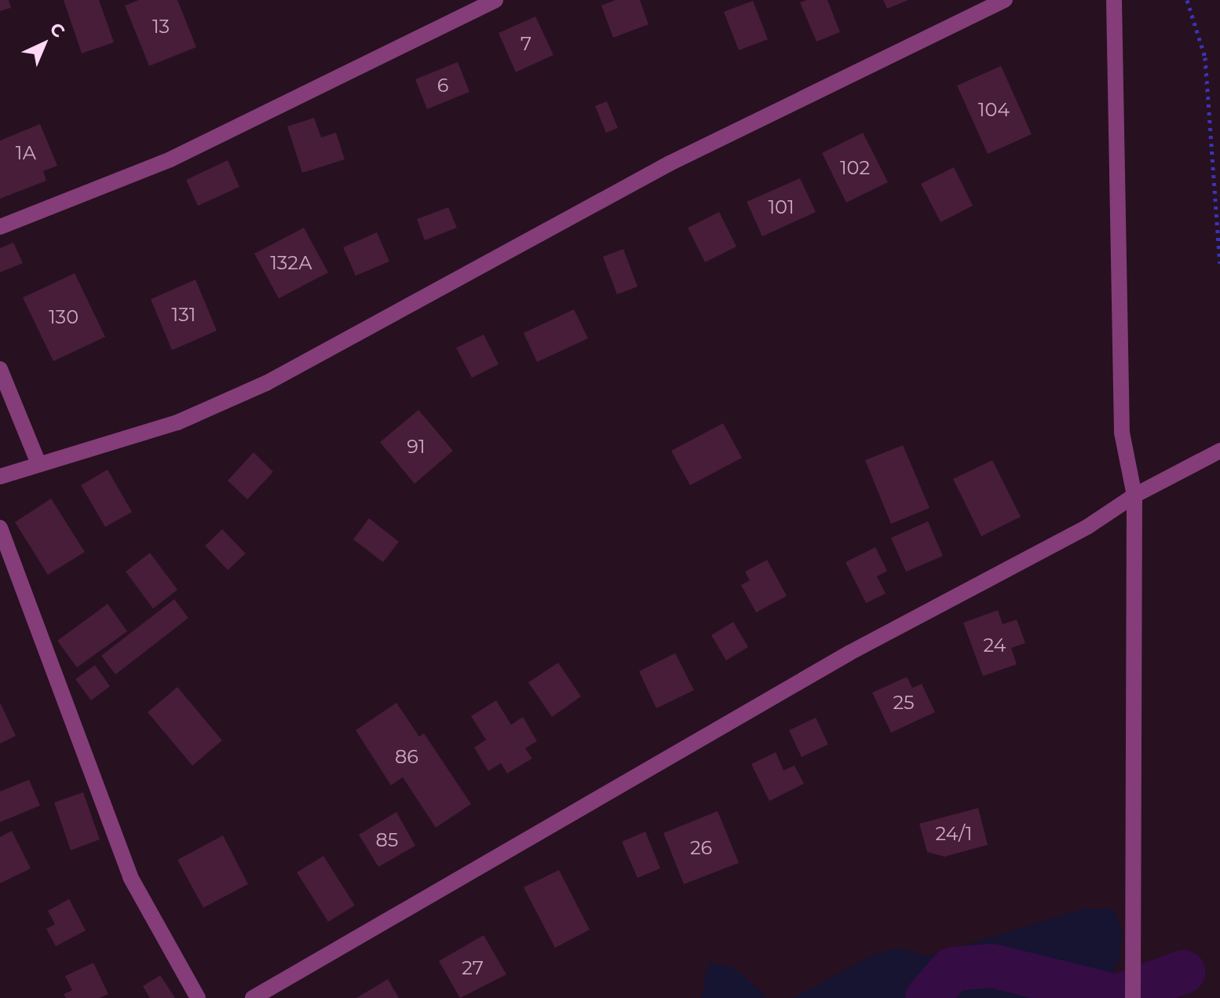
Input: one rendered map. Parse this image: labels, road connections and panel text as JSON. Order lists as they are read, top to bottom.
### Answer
{
  "house_numbers": [
    "13",
    "7",
    "6",
    "104",
    "1А",
    "102",
    "101",
    "132А",
    "131",
    "130",
    "91",
    "24",
    "25",
    "86",
    "24/1",
    "85",
    "26",
    "27"
  ],
  "north": "top right"
}
